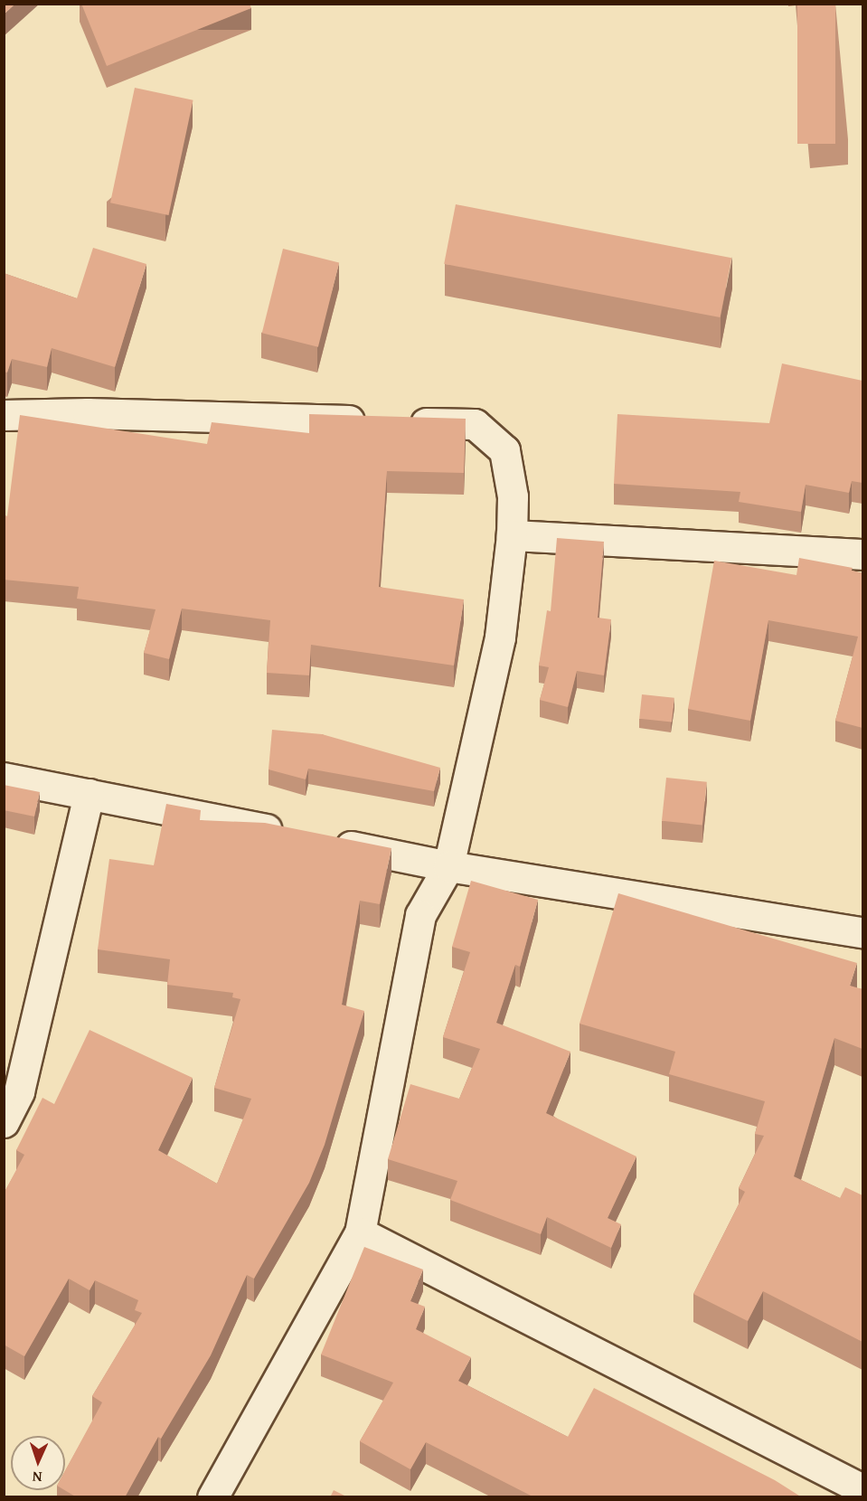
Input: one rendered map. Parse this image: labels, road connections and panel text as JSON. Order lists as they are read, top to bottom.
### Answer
{
  "north": "bottom"
}
